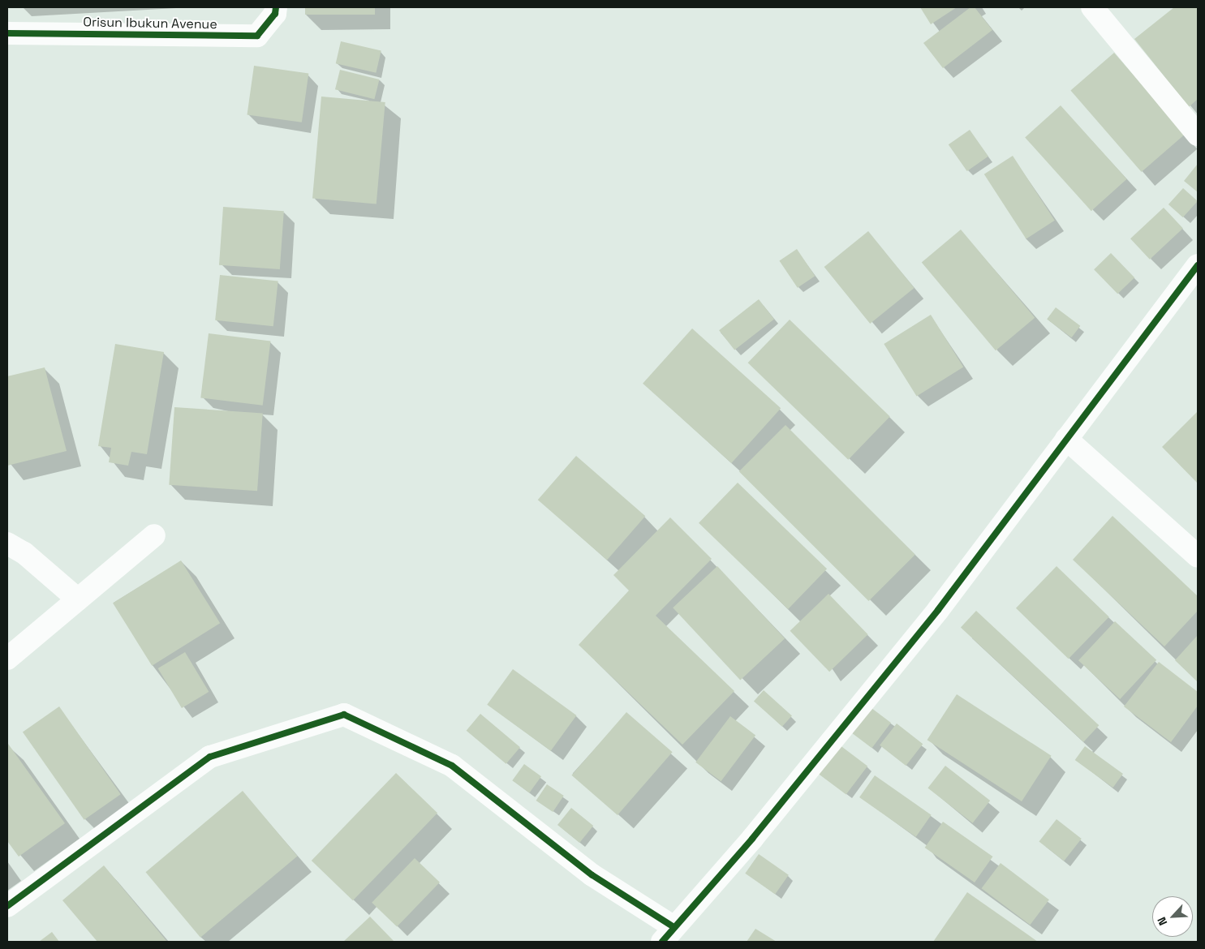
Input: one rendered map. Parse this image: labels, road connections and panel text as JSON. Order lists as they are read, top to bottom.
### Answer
{
  "streets": {
    "street": ["Orisun Ibukun Avenue"]
  },
  "north": "bottom left"
}
